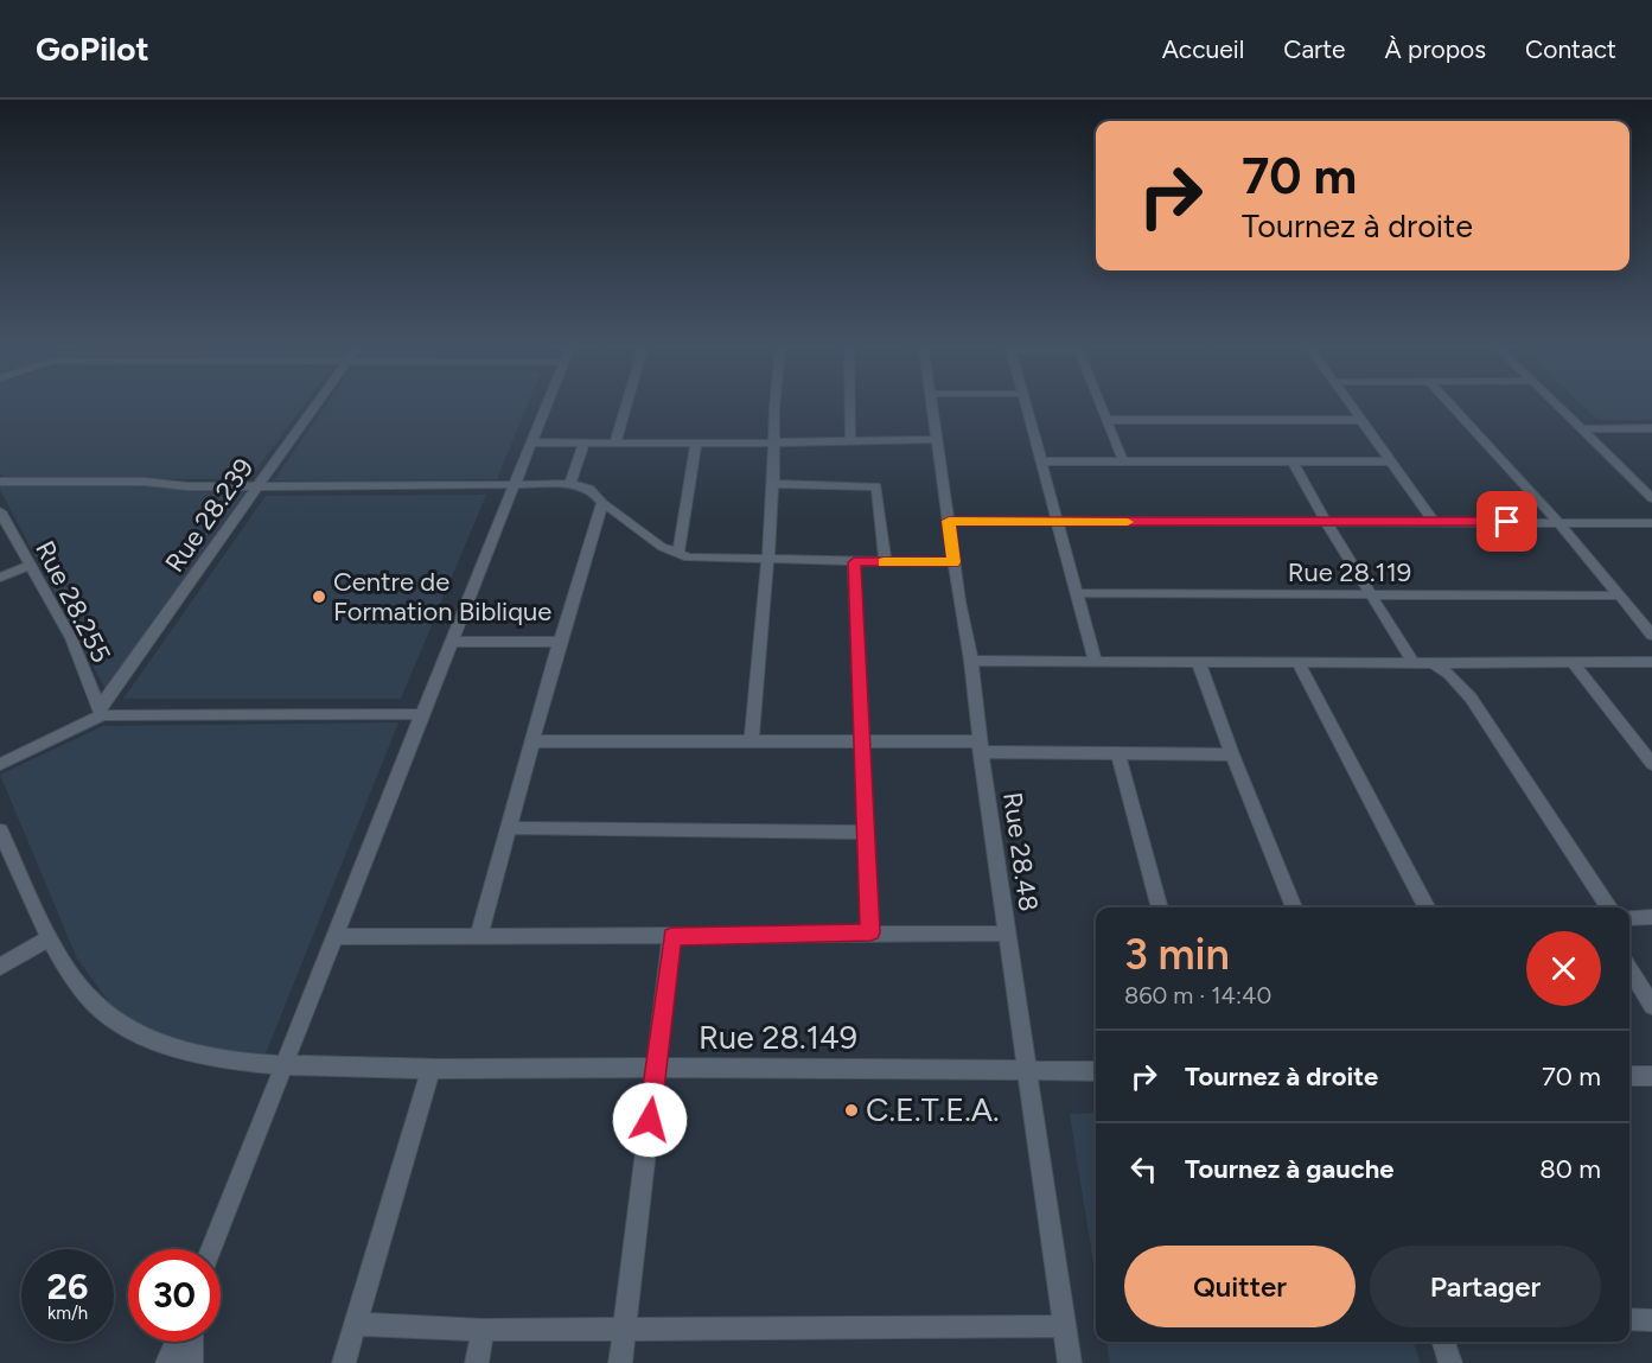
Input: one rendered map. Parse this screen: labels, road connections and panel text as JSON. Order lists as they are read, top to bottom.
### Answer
{
  "streets": {
    "street": [
      "Rue 28.239",
      "Rue 28.119",
      "Rue 28.255",
      "Rue 28.48",
      "Rue 28.149"
    ]
  },
  "crossings": [
    ["Rue 28.239", "Rue 28.255"],
    ["Rue 28.48", "Rue 28.149"]
  ],
  "places": ["Centre de Formation Biblique", "C.E.T.E.A."],
  "page": {
    "header": "GoPilot",
    "nav": [
      "Accueil",
      "Carte",
      "À propos",
      "Contact"
    ],
    "turn": ["70 m", "Tournez à droite"],
    "heading": ["3 min", "860 m · 14:40"],
    "list": [
      {
        "name": "Tournez à droite",
        "value": "70 m"
      },
      {
        "name": "Tournez à gauche",
        "value": "80 m"
      }
    ],
    "buttons": ["Quitter", "Partager"],
    "speed": "26 km/h",
    "limit": "30"
  }
}
